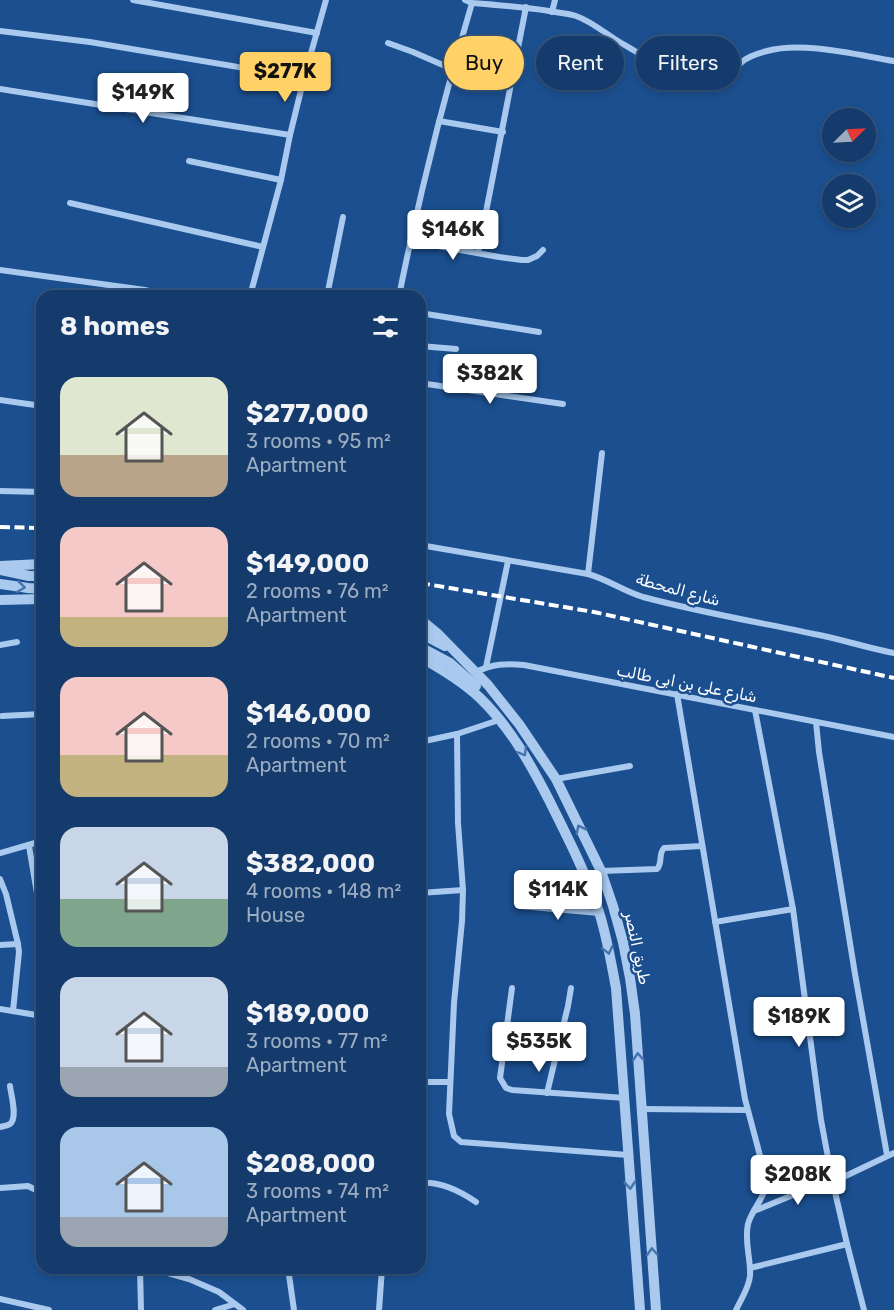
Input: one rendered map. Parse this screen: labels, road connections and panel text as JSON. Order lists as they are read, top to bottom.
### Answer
{
  "streets": {
    "street": ["شارع المحطة", "شارع على بن ابى طالب", "طريق النصر"]
  },
  "crossings": [
    ["شارع على بن ابى طالب", "طريق النصر"]
  ],
  "north": "top right",
  "page": {
    "chip": ["Buy", "Rent", "Filters"],
    "price": [
      "$277K",
      "$149K",
      "$146K",
      "$382K",
      "$114K",
      "$189K",
      "$535K",
      "$208K"
    ],
    "heading": "8 homes",
    "list": [
      {
        "name": "$277,000",
        "note": "3 rooms · 95 m² · Apartment"
      },
      {
        "name": "$149,000",
        "note": "2 rooms · 76 m² · Apartment"
      },
      {
        "name": "$146,000",
        "note": "2 rooms · 70 m² · Apartment"
      },
      {
        "name": "$382,000",
        "note": "4 rooms · 148 m² · House"
      },
      {
        "name": "$189,000",
        "note": "3 rooms · 77 m² · Apartment"
      },
      {
        "name": "$208,000",
        "note": "3 rooms · 74 m² · Apartment"
      }
    ]
  }
}
